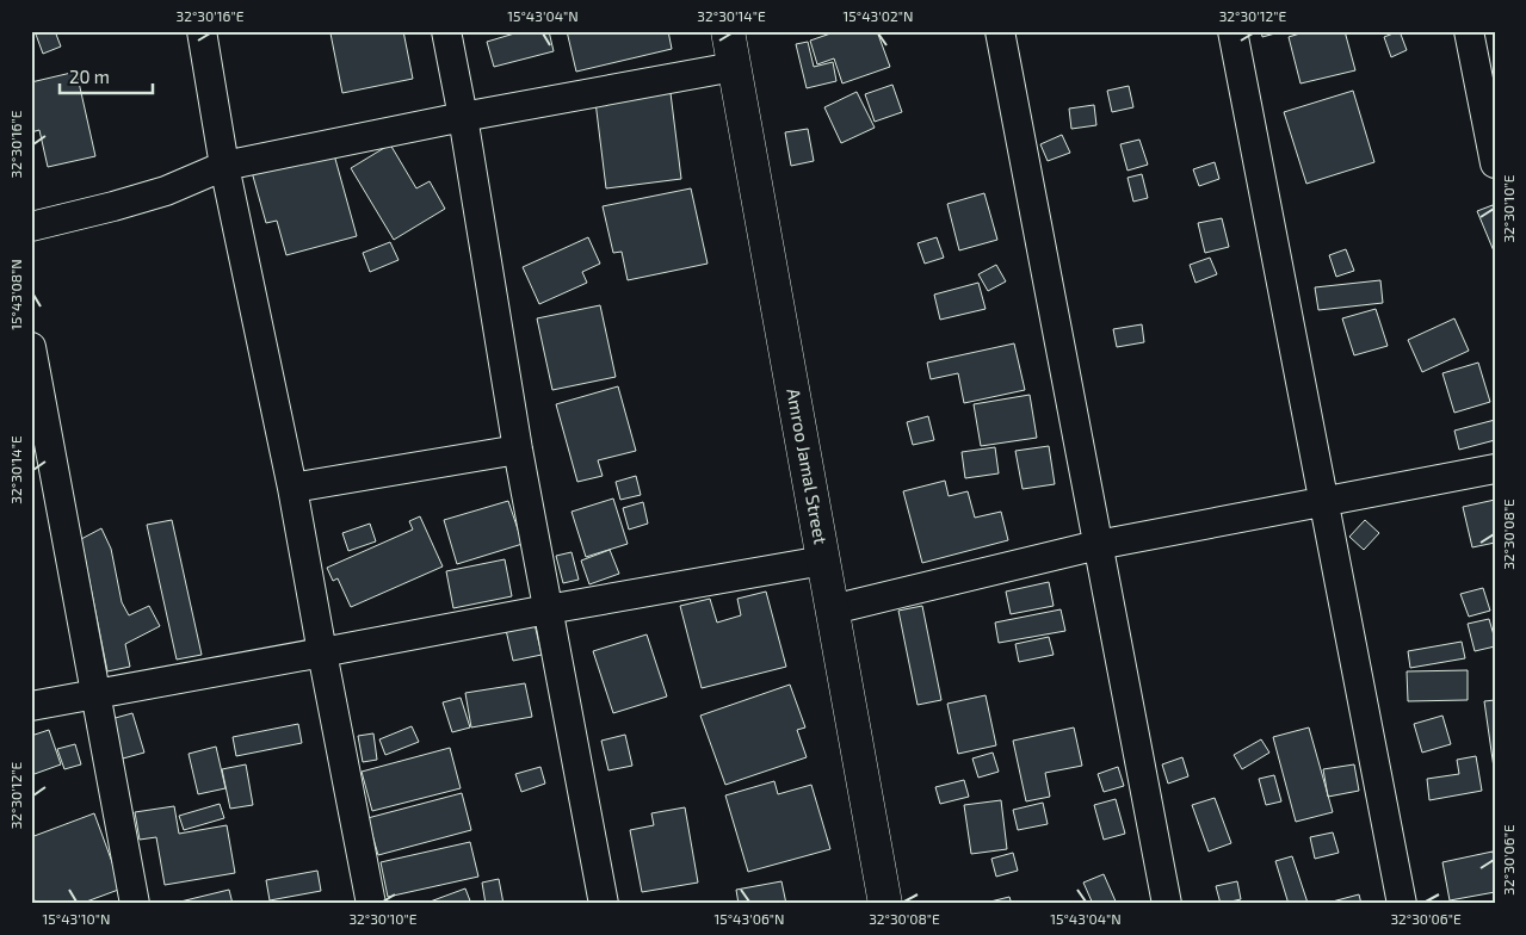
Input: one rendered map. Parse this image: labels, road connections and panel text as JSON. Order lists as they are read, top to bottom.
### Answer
{
  "streets": {
    "street": ["Amroo Jamal Street"]
  },
  "scale_bar": "20 m",
  "coordinates": [
    "32°30'16\"E",
    "15°43'04\"N",
    "32°30'14\"E",
    "15°43'02\"N",
    "32°30'12\"E",
    "32°30'10\"E",
    "15°43'08\"N",
    "32°30'08\"E",
    "32°30'06\"E",
    "15°43'10\"N",
    "15°43'06\"N"
  ]
}
